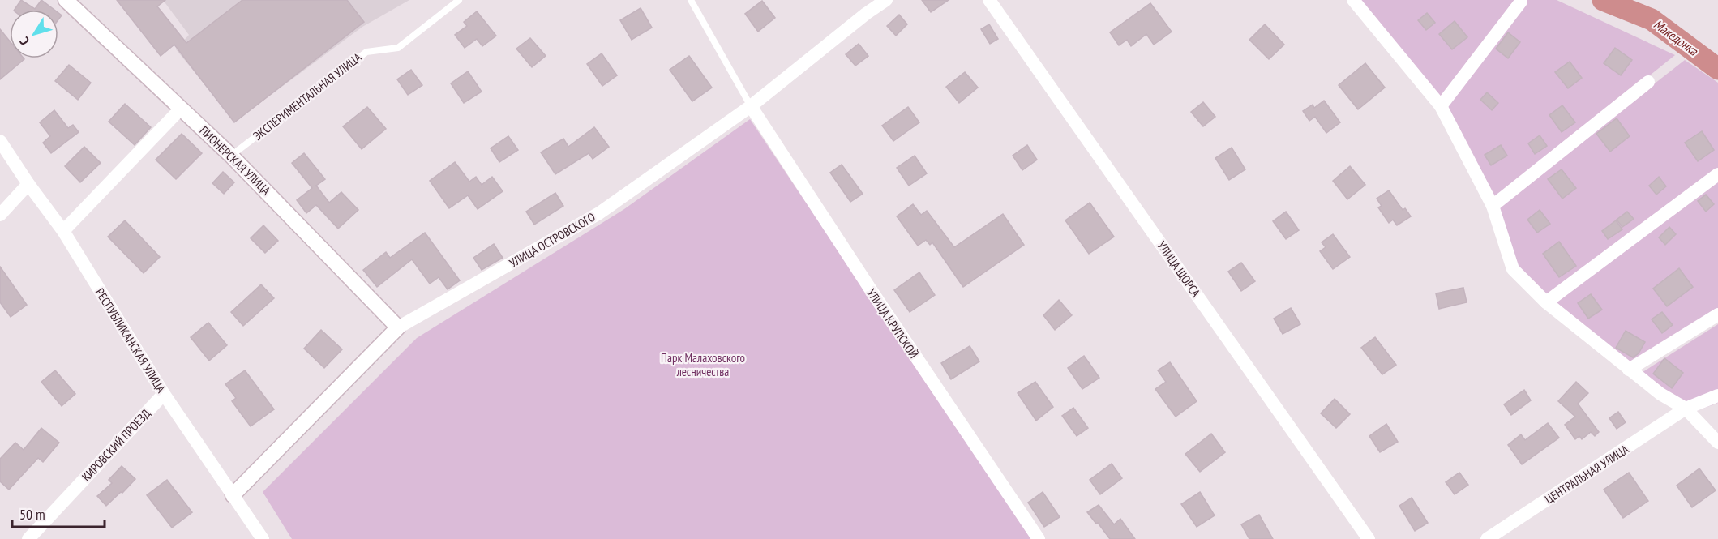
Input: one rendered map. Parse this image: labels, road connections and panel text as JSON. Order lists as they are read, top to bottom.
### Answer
{
  "streets": {
    "street": [
      "ПИОНЕРСКАЯ УЛИЦА",
      "УЛИЦА ОСТРОВСКОГО",
      "УЛИЦА ЩОРСА",
      "УЛИЦА КРУПСКОЙ",
      "РЕСПУБЛИКАНСКАЯ УЛИЦА",
      "КИРОВСКИЙ ПРОЕЗД",
      "ЦЕНТРАЛЬНАЯ УЛИЦА"
    ],
    "lane": ["ЭКСПЕРИМЕНТАЛЬНАЯ УЛИЦА"]
  },
  "crossings": [
    ["ЭКСПЕРИМЕНТАЛЬНАЯ УЛИЦА", "ПИОНЕРСКАЯ УЛИЦА"],
    ["ПИОНЕРСКАЯ УЛИЦА", "УЛИЦА ОСТРОВСКОГО"],
    ["УЛИЦА ОСТРОВСКОГО", "УЛИЦА КРУПСКОЙ"],
    ["УЛИЦА ОСТРОВСКОГО", "РЕСПУБЛИКАНСКАЯ УЛИЦА"],
    ["РЕСПУБЛИКАНСКАЯ УЛИЦА", "КИРОВСКИЙ ПРОЕЗД"]
  ],
  "water": ["Македонка"],
  "parks": ["Парк Малаховского лесничества"],
  "scale_bar": "50 m",
  "north": "bottom left"
}
